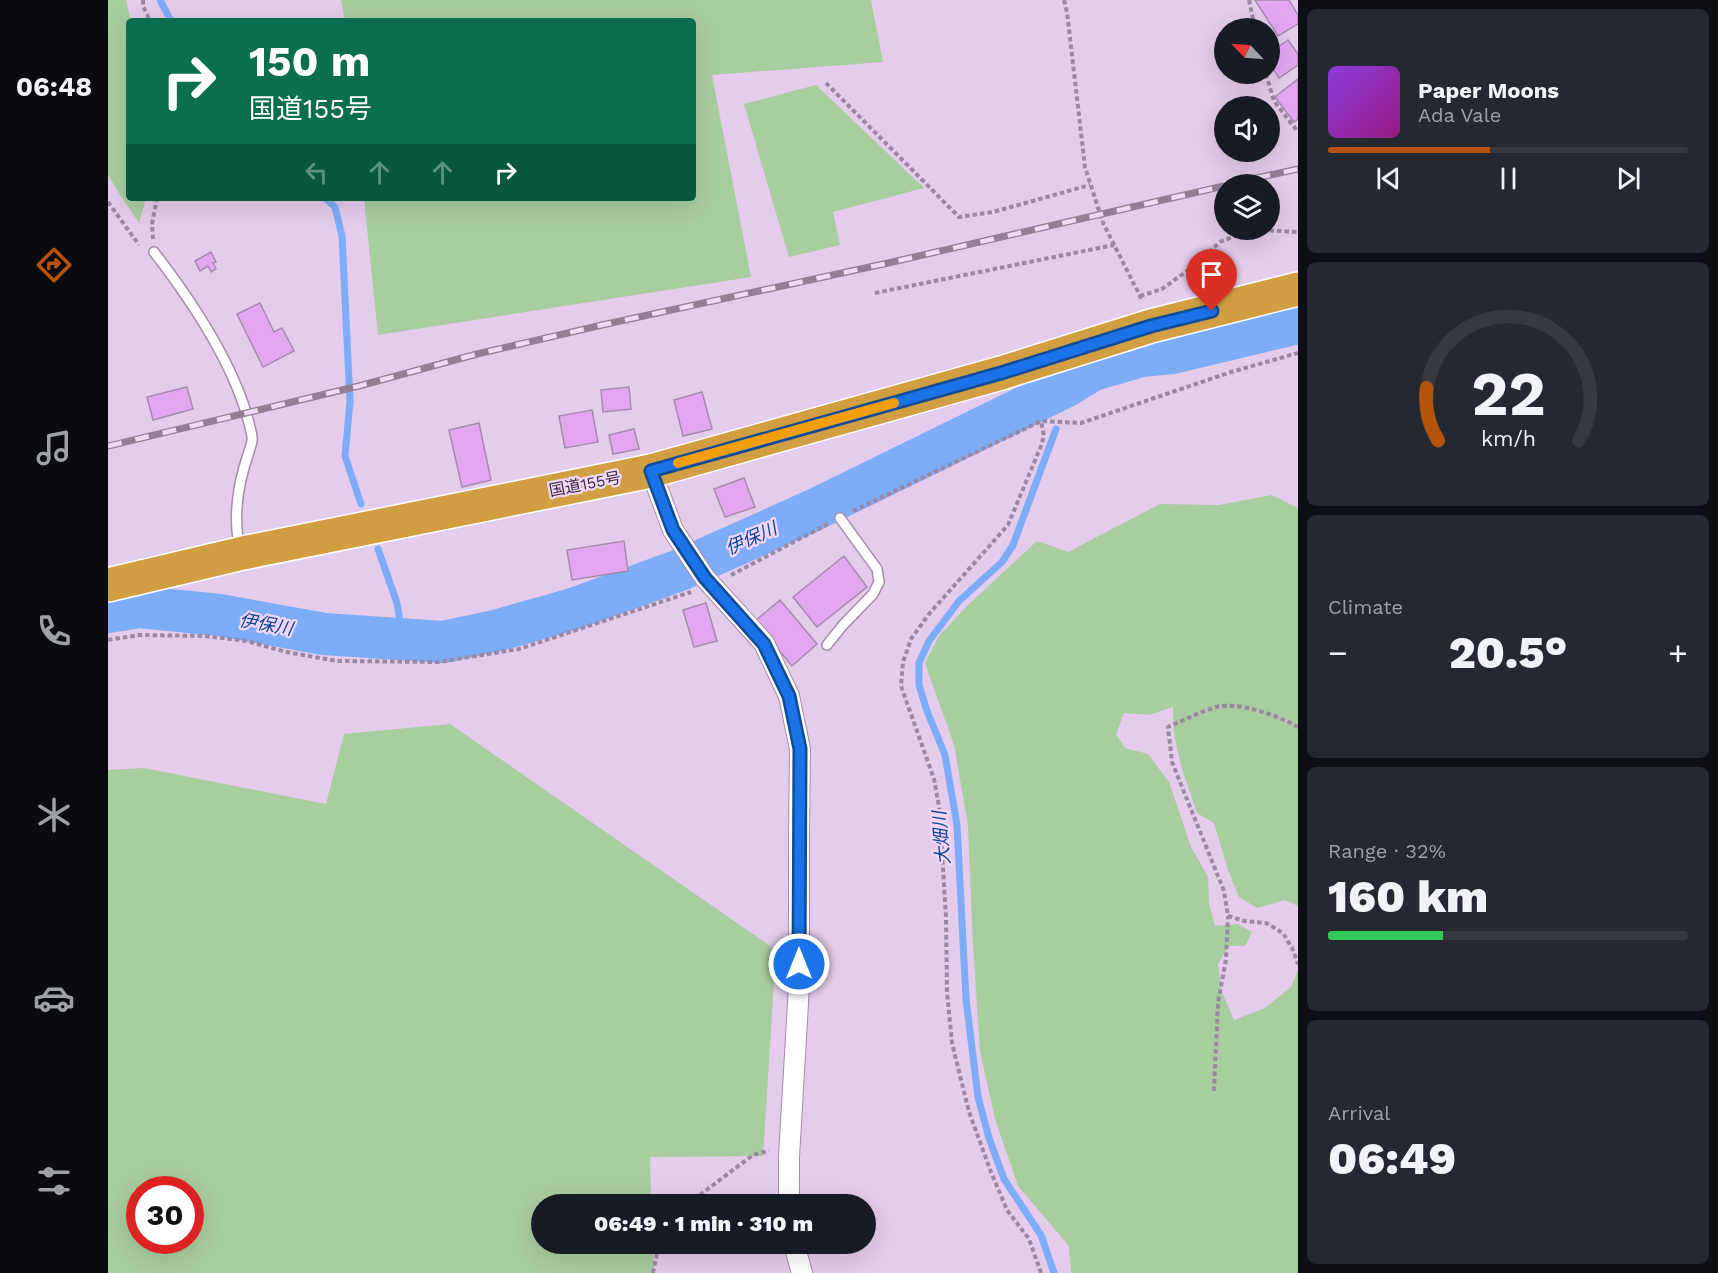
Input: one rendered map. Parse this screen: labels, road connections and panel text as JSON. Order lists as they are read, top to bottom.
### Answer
{
  "streets": {
    "highway": ["国道155号"]
  },
  "water": ["伊保川", "大畑川"],
  "north": "top left",
  "page": {
    "tabs": "06:48",
    "turn": ["150 m", "国道155号"],
    "song": ["Paper Moons", "Ada Vale"],
    "tile": [
      "Climate",
      ["Range · 32%", "160 km"],
      ["Arrival", "06:49"]
    ],
    "heat": ["−", "20.5°", "+"],
    "limit": "30",
    "trip": "06:49 · 1 min · 310 m",
    "gauge": ["22", "km/h"]
  }
}
